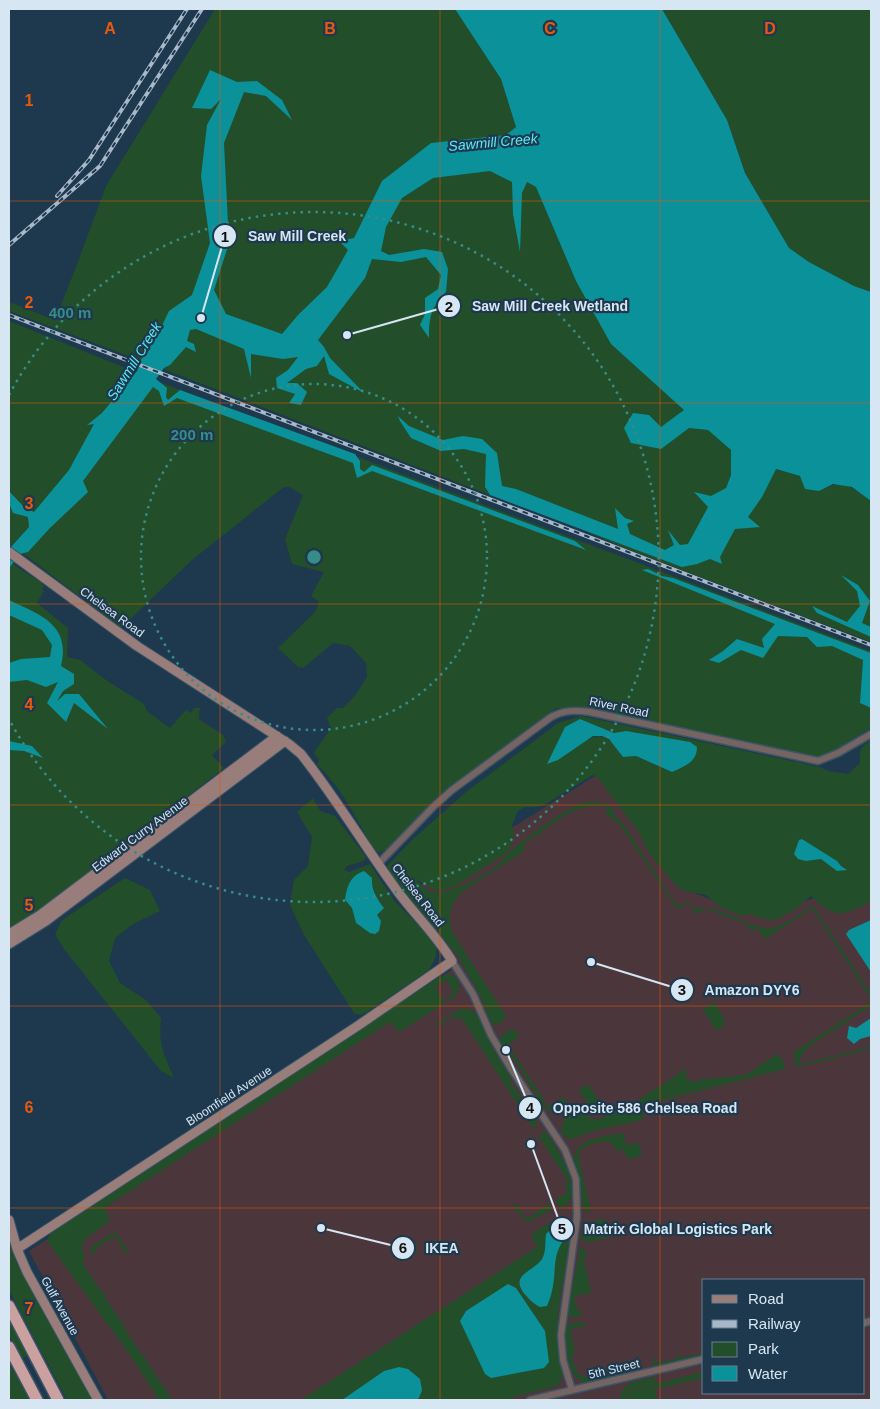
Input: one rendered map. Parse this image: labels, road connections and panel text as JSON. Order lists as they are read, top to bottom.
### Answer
{
  "streets": {
    "street": [
      "Chelsea Road",
      "River Road",
      "Edward Curry Avenue",
      "Bloomfield Avenue",
      "Gulf Avenue",
      "5th Street"
    ]
  },
  "crossings": [
    ["Chelsea Road", "River Road"],
    ["Chelsea Road", "Edward Curry Avenue"],
    ["Chelsea Road", "Bloomfield Avenue"],
    ["Chelsea Road", "5th Street"],
    ["Bloomfield Avenue", "Gulf Avenue"]
  ],
  "water": ["Sawmill Creek"],
  "places": [
    "Saw Mill Creek",
    "Saw Mill Creek Wetland",
    "Amazon DYY6",
    "Opposite 586 Chelsea Road",
    "Matrix Global Logistics Park",
    "IKEA"
  ],
  "legend": [
    "Road",
    "Railway",
    "Park",
    "Water"
  ],
  "grid": {
    "columns": [
      "A",
      "B",
      "C",
      "D"
    ],
    "rows": [
      "1",
      "2",
      "3",
      "4",
      "5",
      "6",
      "7"
    ]
  },
  "rings": ["400 m", "200 m"]
}
